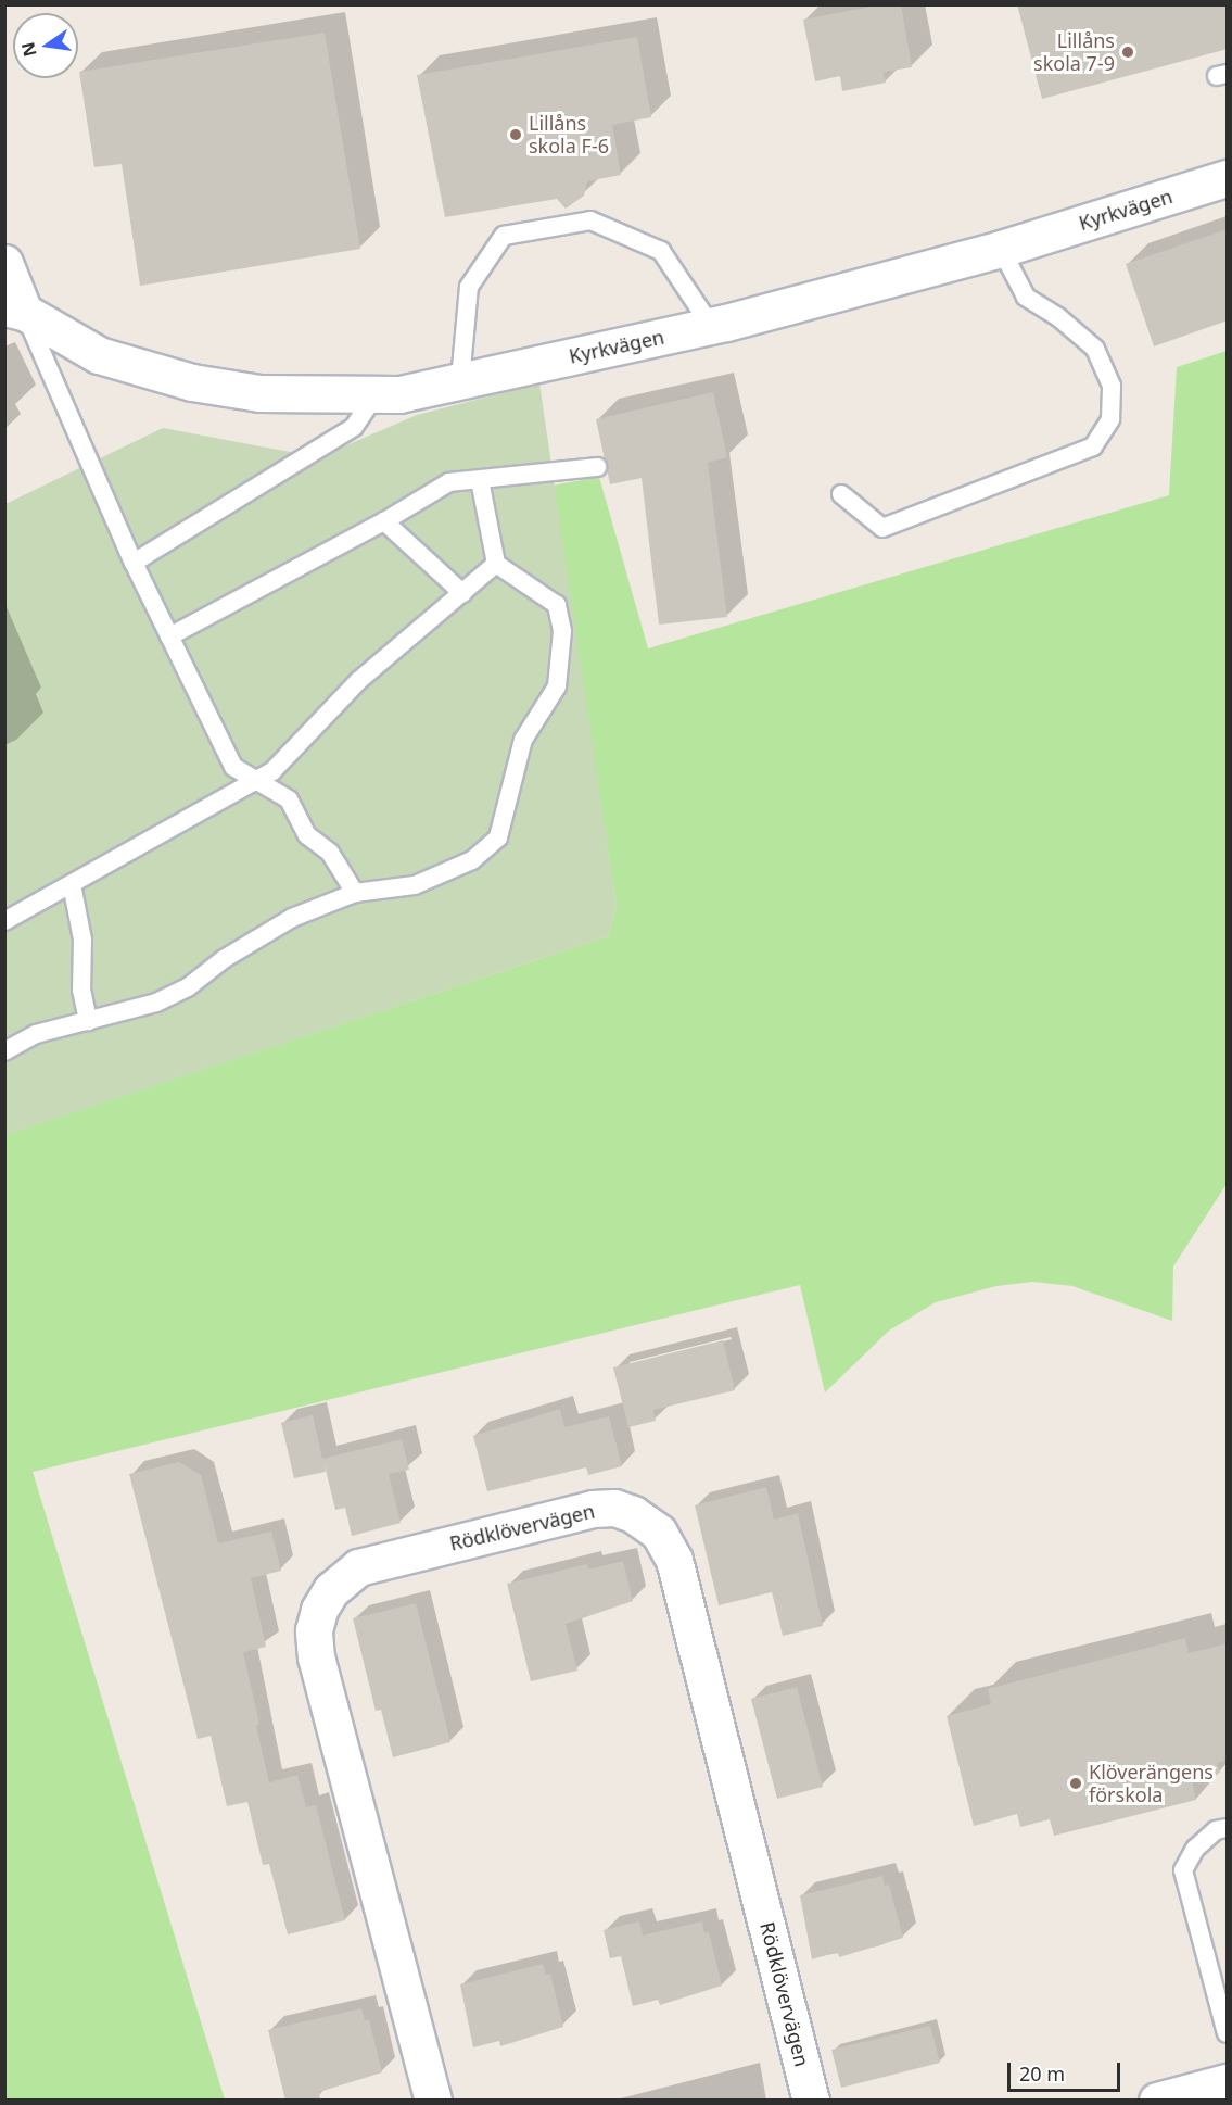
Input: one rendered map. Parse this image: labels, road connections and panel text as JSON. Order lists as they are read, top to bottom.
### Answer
{
  "streets": {
    "street": ["Kyrkvägen", "Rödklövervägen"]
  },
  "places": ["Lillåns skola 7-9", "Lillåns skola F-6", "Klöverängens förskola"],
  "scale_bar": "20 m",
  "north": "left"
}
